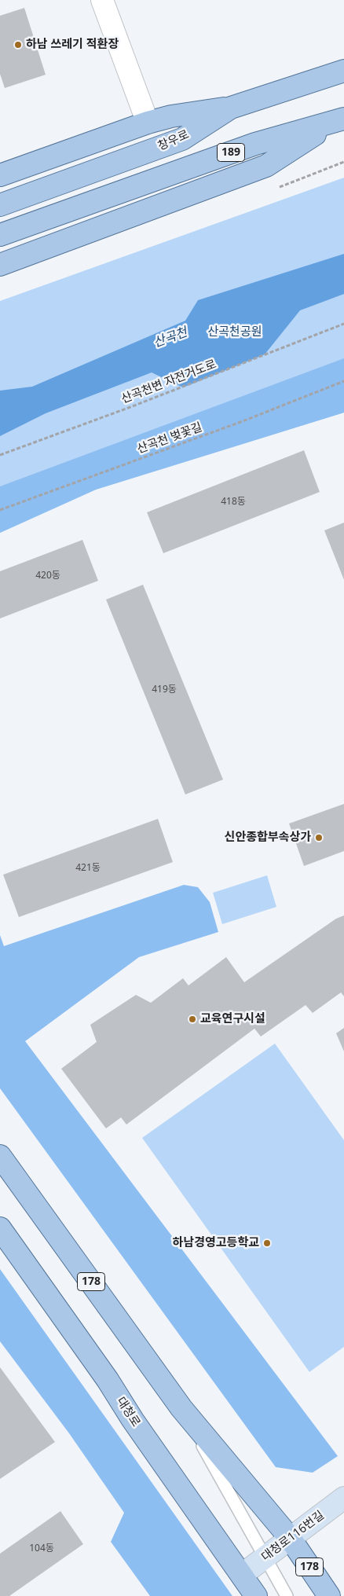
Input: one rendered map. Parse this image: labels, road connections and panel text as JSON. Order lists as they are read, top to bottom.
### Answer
{
  "streets": {
    "main road": [
      "창우로",
      "189",
      "178",
      "대청로",
      "대청로116번길"
    ],
    "path": ["산곡천변 자전거도로", "산곡천 벚꽃길"]
  },
  "crossings": [
    ["178", "대청로116번길"],
    ["대청로", "대청로116번길"]
  ],
  "water": ["산곡천"],
  "parks": ["산곡천공원"],
  "places": [
    "하남 쓰레기 적환장",
    "신안종합부속상가",
    "교육연구시설",
    "하남경영고등학교"
  ],
  "house_numbers": [
    "418동",
    "420동",
    "419동",
    "421동",
    "104동"
  ]
}
